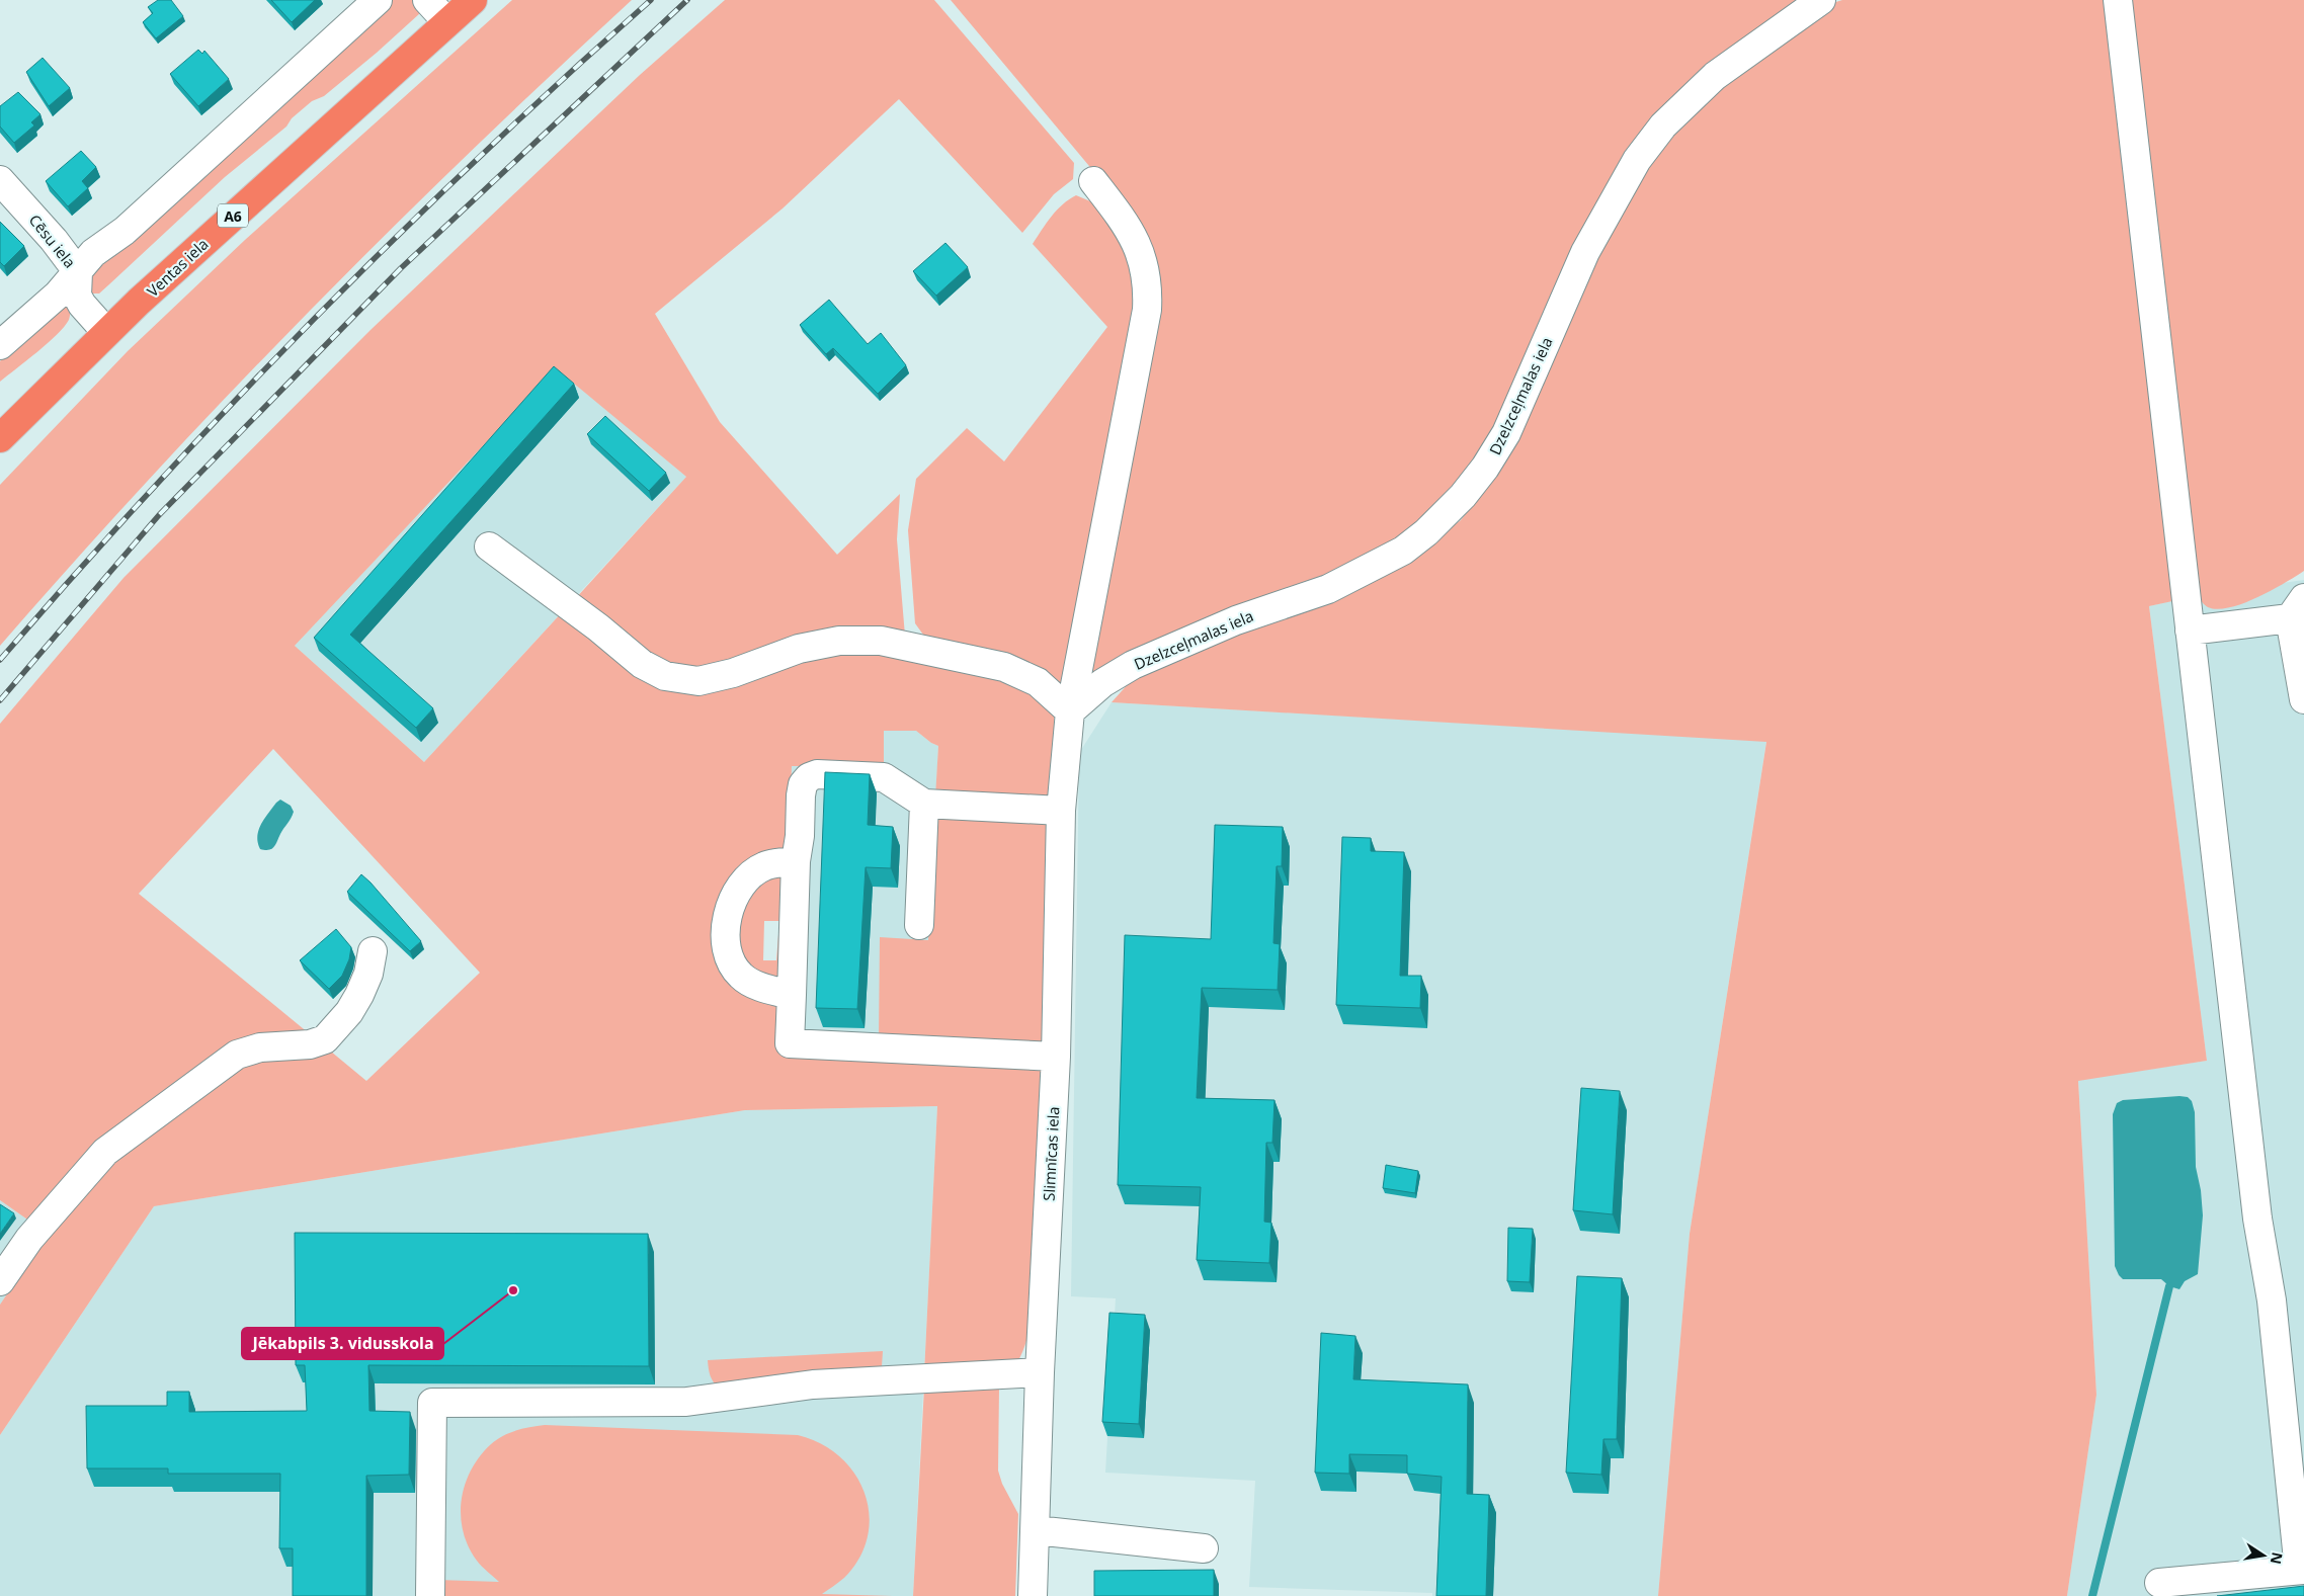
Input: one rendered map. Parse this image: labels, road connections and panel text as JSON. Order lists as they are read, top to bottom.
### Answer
{
  "streets": {
    "highway": ["A6", "Ventas iela"],
    "street": ["Cēsu iela", "Dzelzceļmalas iela", "Slimnīcas iela"]
  },
  "crossings": [
    ["Cēsu iela", "Ventas iela"],
    ["Dzelzceļmalas iela", "Slimnīcas iela"]
  ],
  "places": ["Jēkabpils 3. vidusskola"],
  "north": "right"
}
